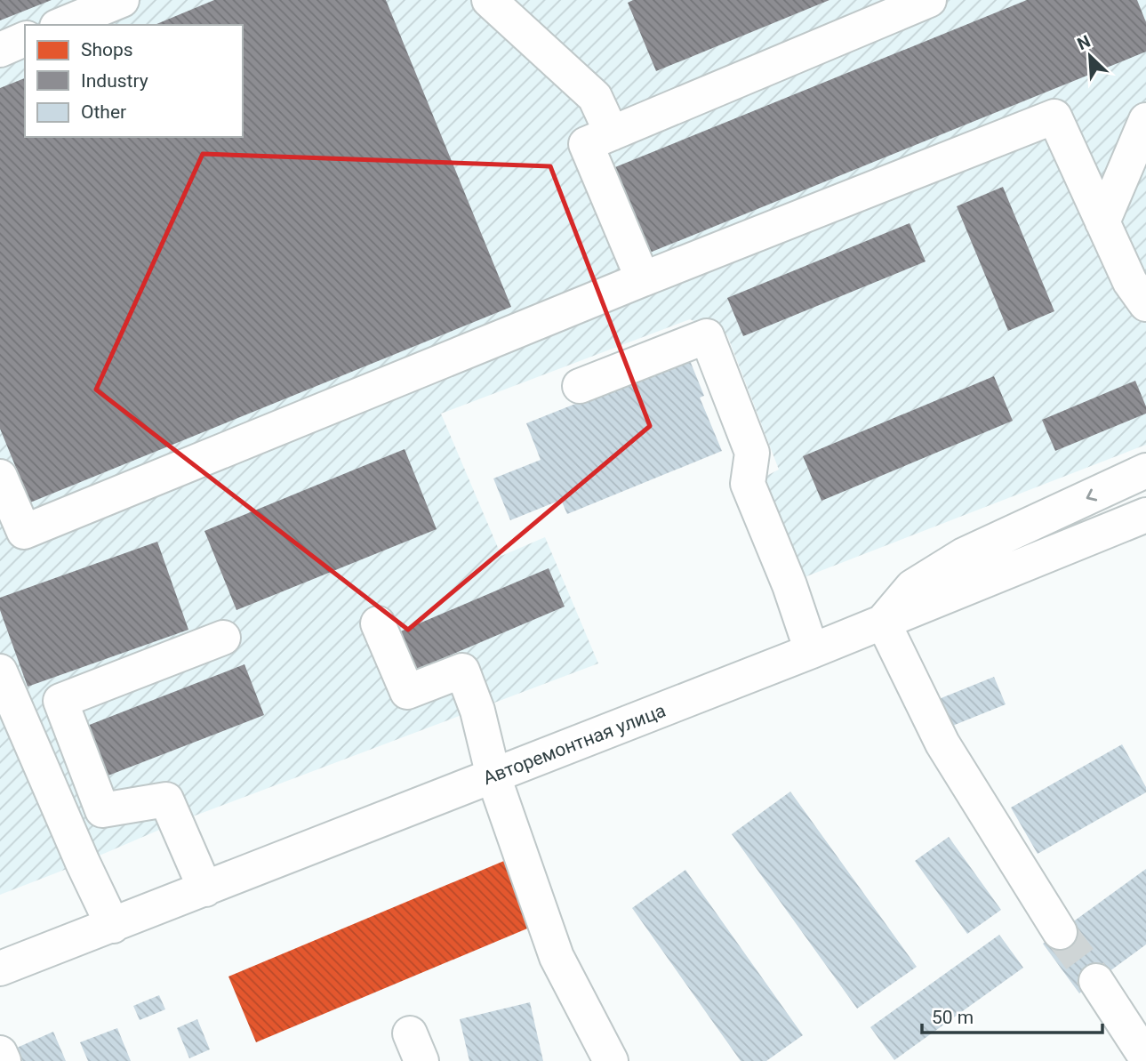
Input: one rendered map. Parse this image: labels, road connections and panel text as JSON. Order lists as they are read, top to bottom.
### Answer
{
  "streets": {
    "street": ["Авторемонтная улица"]
  },
  "legend": ["Shops", "Industry", "Other"],
  "scale_bar": "50 m",
  "north": "top left"
}
